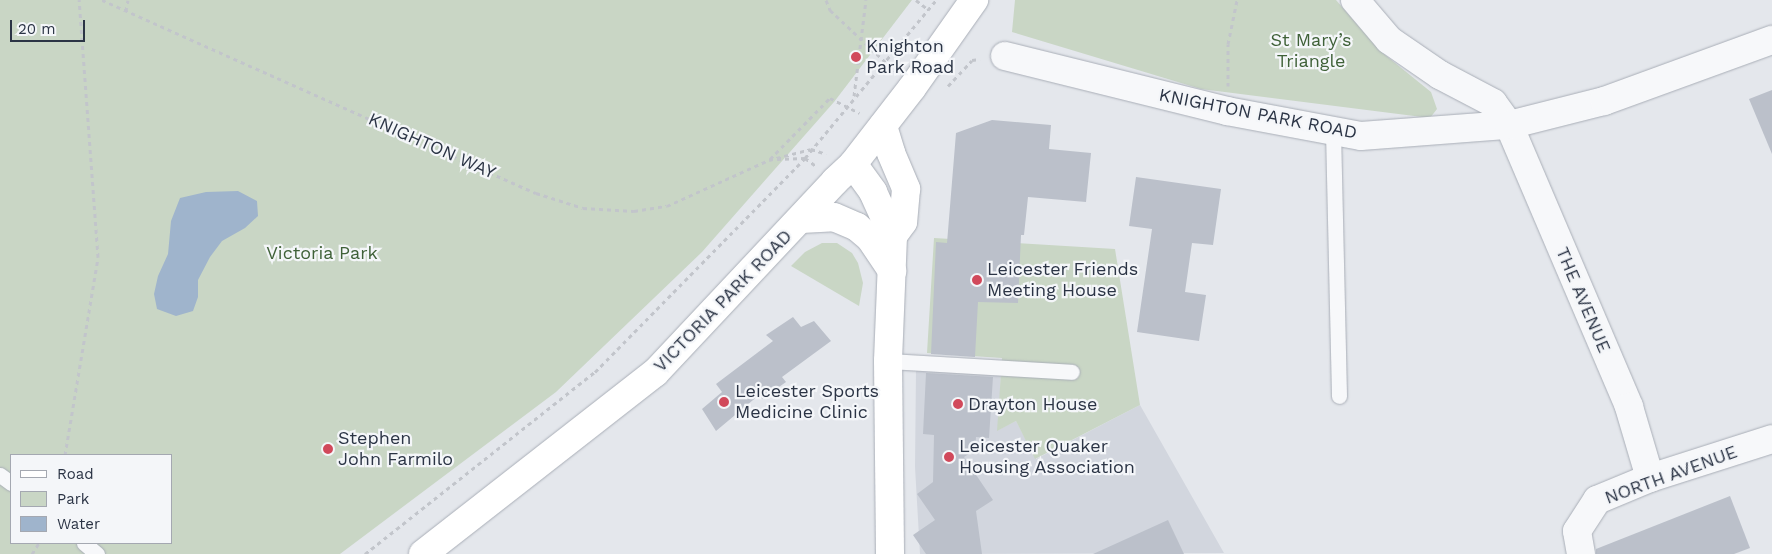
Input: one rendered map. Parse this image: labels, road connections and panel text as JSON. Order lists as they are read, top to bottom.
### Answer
{
  "streets": {
    "main road": ["VICTORIA PARK ROAD"],
    "street": ["KNIGHTON PARK ROAD", "THE AVENUE", "NORTH AVENUE"],
    "path": ["KNIGHTON WAY"]
  },
  "crossings": [
    ["KNIGHTON PARK ROAD", "THE AVENUE"],
    ["THE AVENUE", "NORTH AVENUE"]
  ],
  "parks": ["St Mary’s Triangle", "Victoria Park"],
  "places": [
    "Knighton Park Road",
    "Leicester Friends Meeting House",
    "Leicester Sports Medicine Clinic",
    "Drayton House",
    "Stephen John Farmilo",
    "Leicester Quaker Housing Association"
  ],
  "legend": ["Road", "Park", "Water"],
  "scale_bar": "20 m"
}
